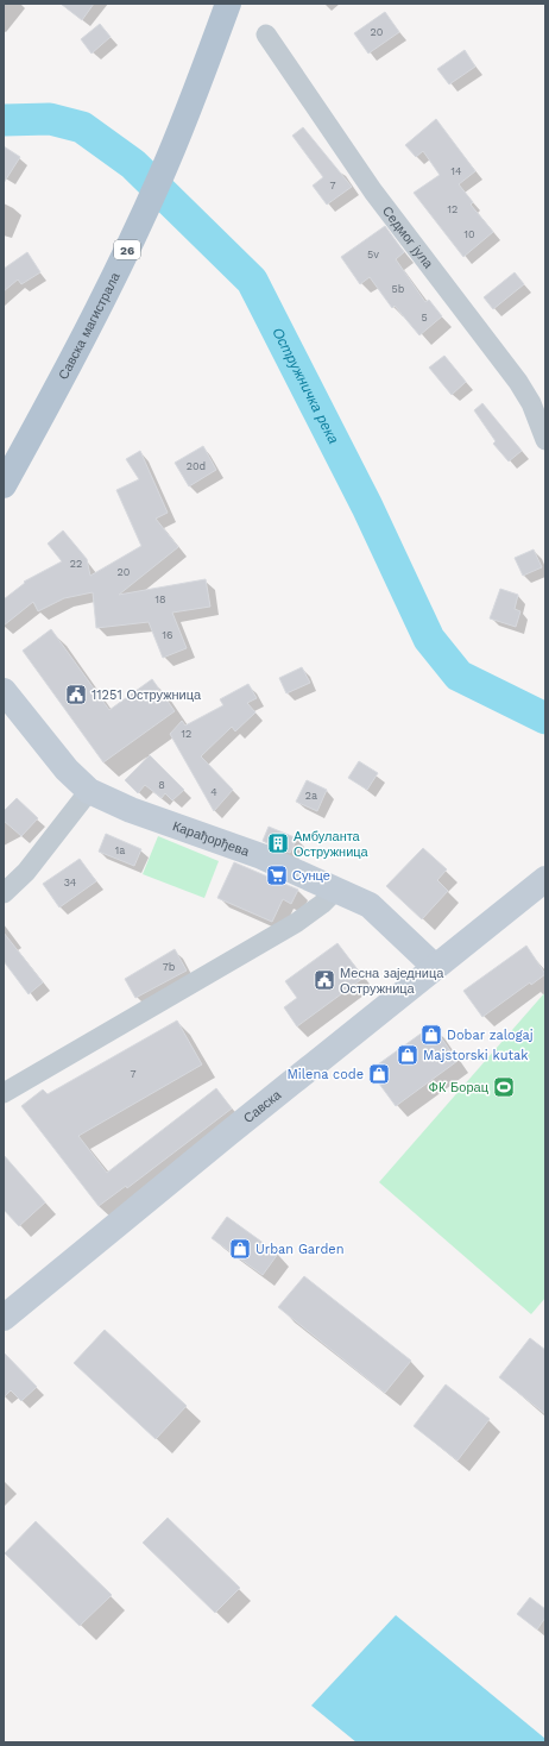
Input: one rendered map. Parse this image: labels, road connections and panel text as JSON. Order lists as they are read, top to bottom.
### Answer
{
  "streets": {
    "main road": ["26", "Савска магистрала"],
    "street": ["Седмог јула", "Карађорђева", "Савска"]
  },
  "crossings": [
    ["Карађорђева", "Савска"]
  ],
  "water": ["Остружничка река"],
  "places": {
    "public building": ["11251 Остружница", "Месна заједница Остружница"],
    "building": ["Амбуланта Остружница"],
    "supermarket": ["Сунце"],
    "shop": [
      "Dobar zalogaj",
      "Majstorski kutak",
      "Milena code",
      "Urban Garden"
    ],
    "sports": ["ФК Борац"]
  },
  "house_numbers": [
    "20",
    "14",
    "7",
    "12",
    "10",
    "5v",
    "5b",
    "5",
    "20d",
    "22",
    "20",
    "18",
    "16",
    "12",
    "8",
    "4",
    "2a",
    "1a",
    "34",
    "7b",
    "7"
  ]
}
